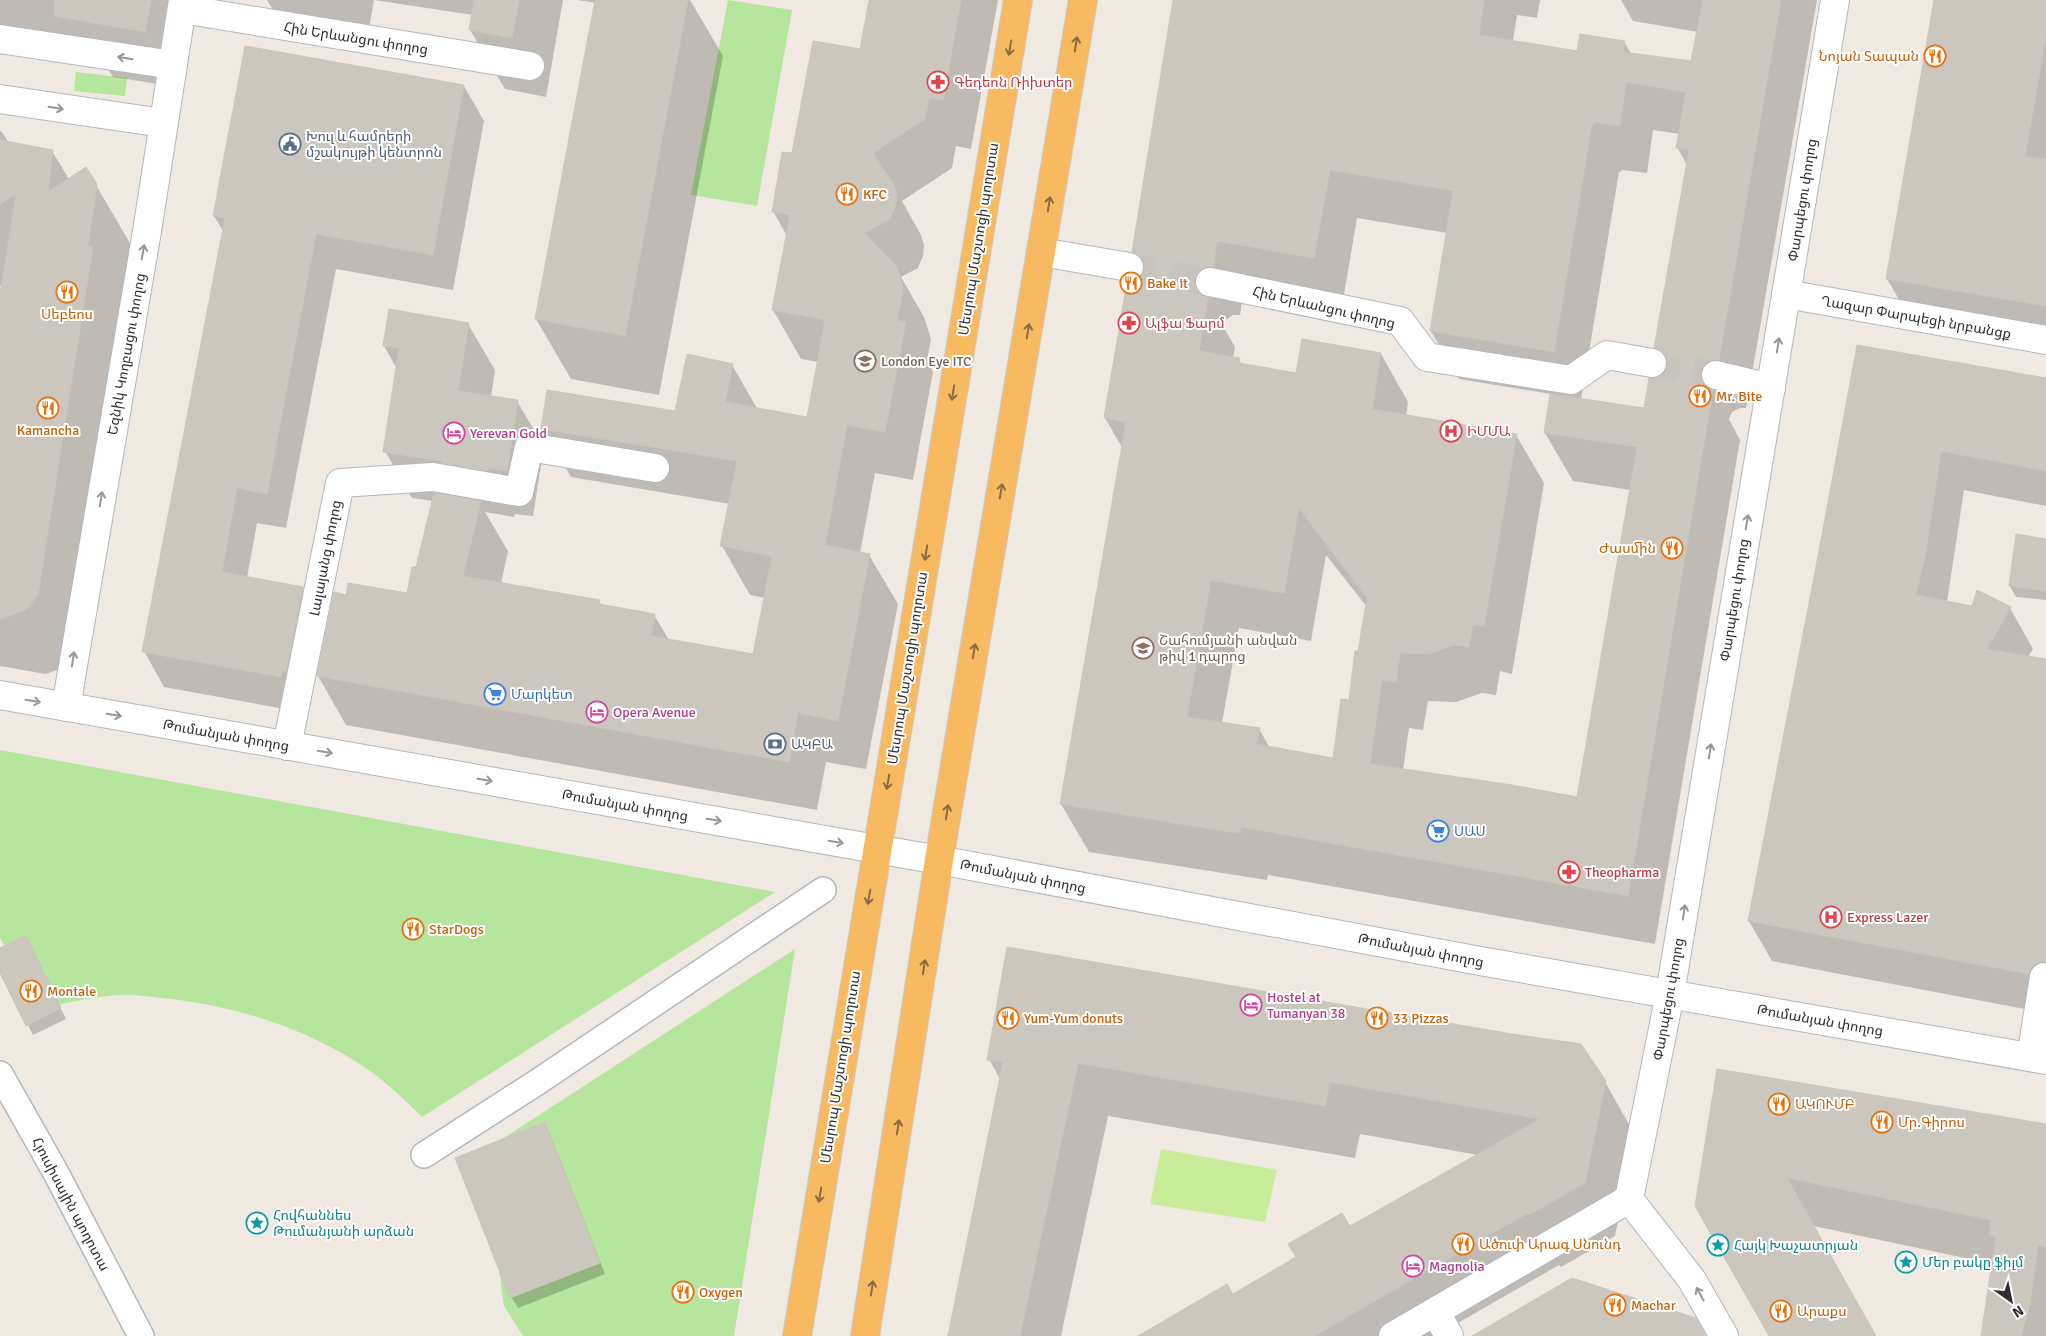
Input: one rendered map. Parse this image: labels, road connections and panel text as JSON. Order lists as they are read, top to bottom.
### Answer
{
  "streets": {
    "highway": ["Մեսրոպ Մաշտոցի պողոտա"],
    "street": [
      "Հին Երևանցու փողոց",
      "Փարպեցու փողոց",
      "Ղազար Փարպեցի նրբանցք",
      "Եզնիկ Կողբացու փողոց",
      "Լալայանց փողոց",
      "Թումանյան փողոց",
      "Հյուսիսային պողոտա"
    ]
  },
  "crossings": [
    ["Հին Երևանցու փողոց", "Եզնիկ Կողբացու փողոց"],
    ["Փարպեցու փողոց", "Ղազար Փարպեցի նրբանցք"],
    ["Փարպեցու փողոց", "Թումանյան փողոց"],
    ["Մեսրոպ Մաշտոցի պողոտա", "Թումանյան փողոց"],
    ["Եզնիկ Կողբացու փողոց", "Թումանյան փողոց"],
    ["Լալայանց փողոց", "Թումանյան փողոց"]
  ],
  "one_way": ["Փարպեցու փողոց", "Եզնիկ Կողբացու փողոց", "Թումանյան փողոց"],
  "places": {
    "restaurant": [
      "Նոյան Տապան",
      "KFC",
      "Bake it",
      "Սեբեոս",
      "Mr. Bite",
      "Kamancha",
      "Ժասմին",
      "StarDogs",
      "Montale",
      "Yum-Yum donuts",
      "33 Pizzas",
      "ԱԿՈՒՄԲ",
      "Մր.Գիրոս",
      "Ածուփ Արագ Սնունդ",
      "Oxygen",
      "Machar",
      "Արաքս"
    ],
    "pharmacy": ["Գեդեոն Ռիխտեր", "Ալֆա Ֆարմ", "Theopharma"],
    "public building": ["Խուլ և համրերի մշակույթի կենտրոն"],
    "school or university": ["London Eye ITC", "Շահումյանի անվան թիվ 1 դպրոց"],
    "hospital": ["ԻՄՄԱ", "Express Lazer"],
    "hotel": [
      "Yerevan Gold",
      "Opera Avenue",
      "Hostel at Tumanyan 38",
      "Magnolia"
    ],
    "supermarket": ["Մարկետ", "ՍԱՍ"],
    "bank": ["ԱԿԲԱ"],
    "place": ["Հովհաննես Թումանյանի արձան", "Հայկ Խաչատրյան", "Մեր բակը ֆիլմ"]
  },
  "north": "bottom right"
}
